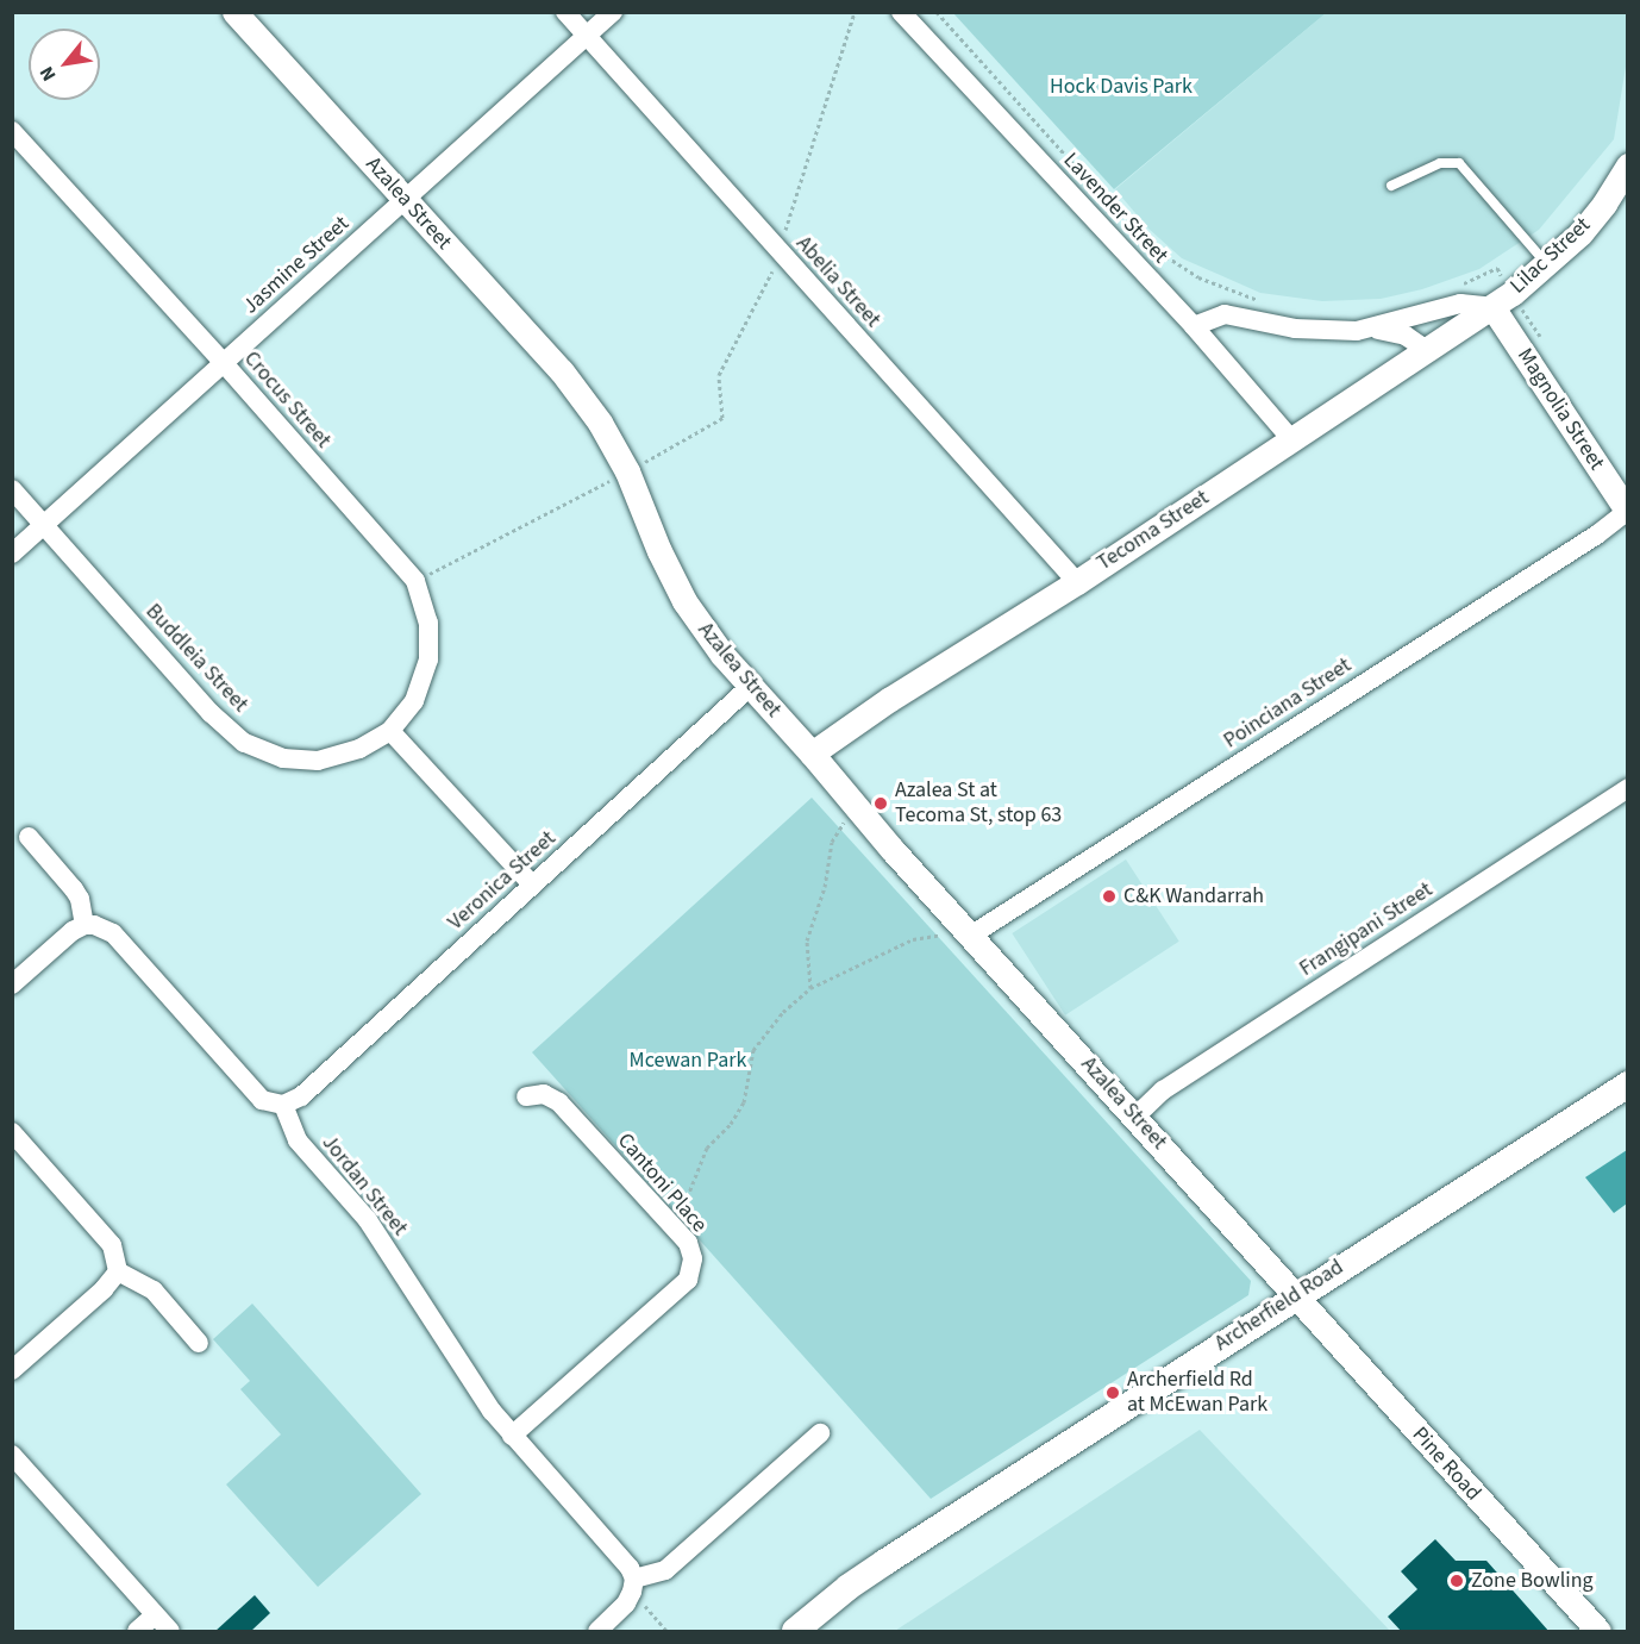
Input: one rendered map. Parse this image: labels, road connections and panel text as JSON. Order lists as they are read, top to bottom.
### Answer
{
  "streets": {
    "main road": ["Archerfield Road"],
    "street": [
      "Azalea Street",
      "Lavender Street",
      "Lilac Street",
      "Jasmine Street",
      "Abelia Street",
      "Crocus Street",
      "Magnolia Street",
      "Tecoma Street",
      "Buddleia Street",
      "Poinciana Street",
      "Veronica Street",
      "Frangipani Street",
      "Cantoni Place",
      "Jordan Street",
      "Pine Road"
    ]
  },
  "crossings": [
    ["Azalea Street", "Jasmine Street"],
    ["Azalea Street", "Tecoma Street"],
    ["Azalea Street", "Poinciana Street"],
    ["Azalea Street", "Veronica Street"],
    ["Azalea Street", "Frangipani Street"],
    ["Azalea Street", "Archerfield Road"],
    ["Azalea Street", "Pine Road"],
    ["Lavender Street", "Tecoma Street"],
    ["Lilac Street", "Magnolia Street"],
    ["Lilac Street", "Tecoma Street"],
    ["Jasmine Street", "Abelia Street"],
    ["Jasmine Street", "Crocus Street"],
    ["Jasmine Street", "Buddleia Street"],
    ["Abelia Street", "Tecoma Street"],
    ["Crocus Street", "Buddleia Street"],
    ["Magnolia Street", "Tecoma Street"],
    ["Magnolia Street", "Poinciana Street"],
    ["Veronica Street", "Jordan Street"],
    ["Cantoni Place", "Jordan Street"],
    ["Archerfield Road", "Pine Road"]
  ],
  "parks": ["Hock Davis Park", "Mcewan Park"],
  "places": [
    "Azalea St at Tecoma St, stop 63",
    "C&K Wandarrah",
    "Archerfield Rd at McEwan Park",
    "Zone Bowling"
  ],
  "north": "bottom left"
}
